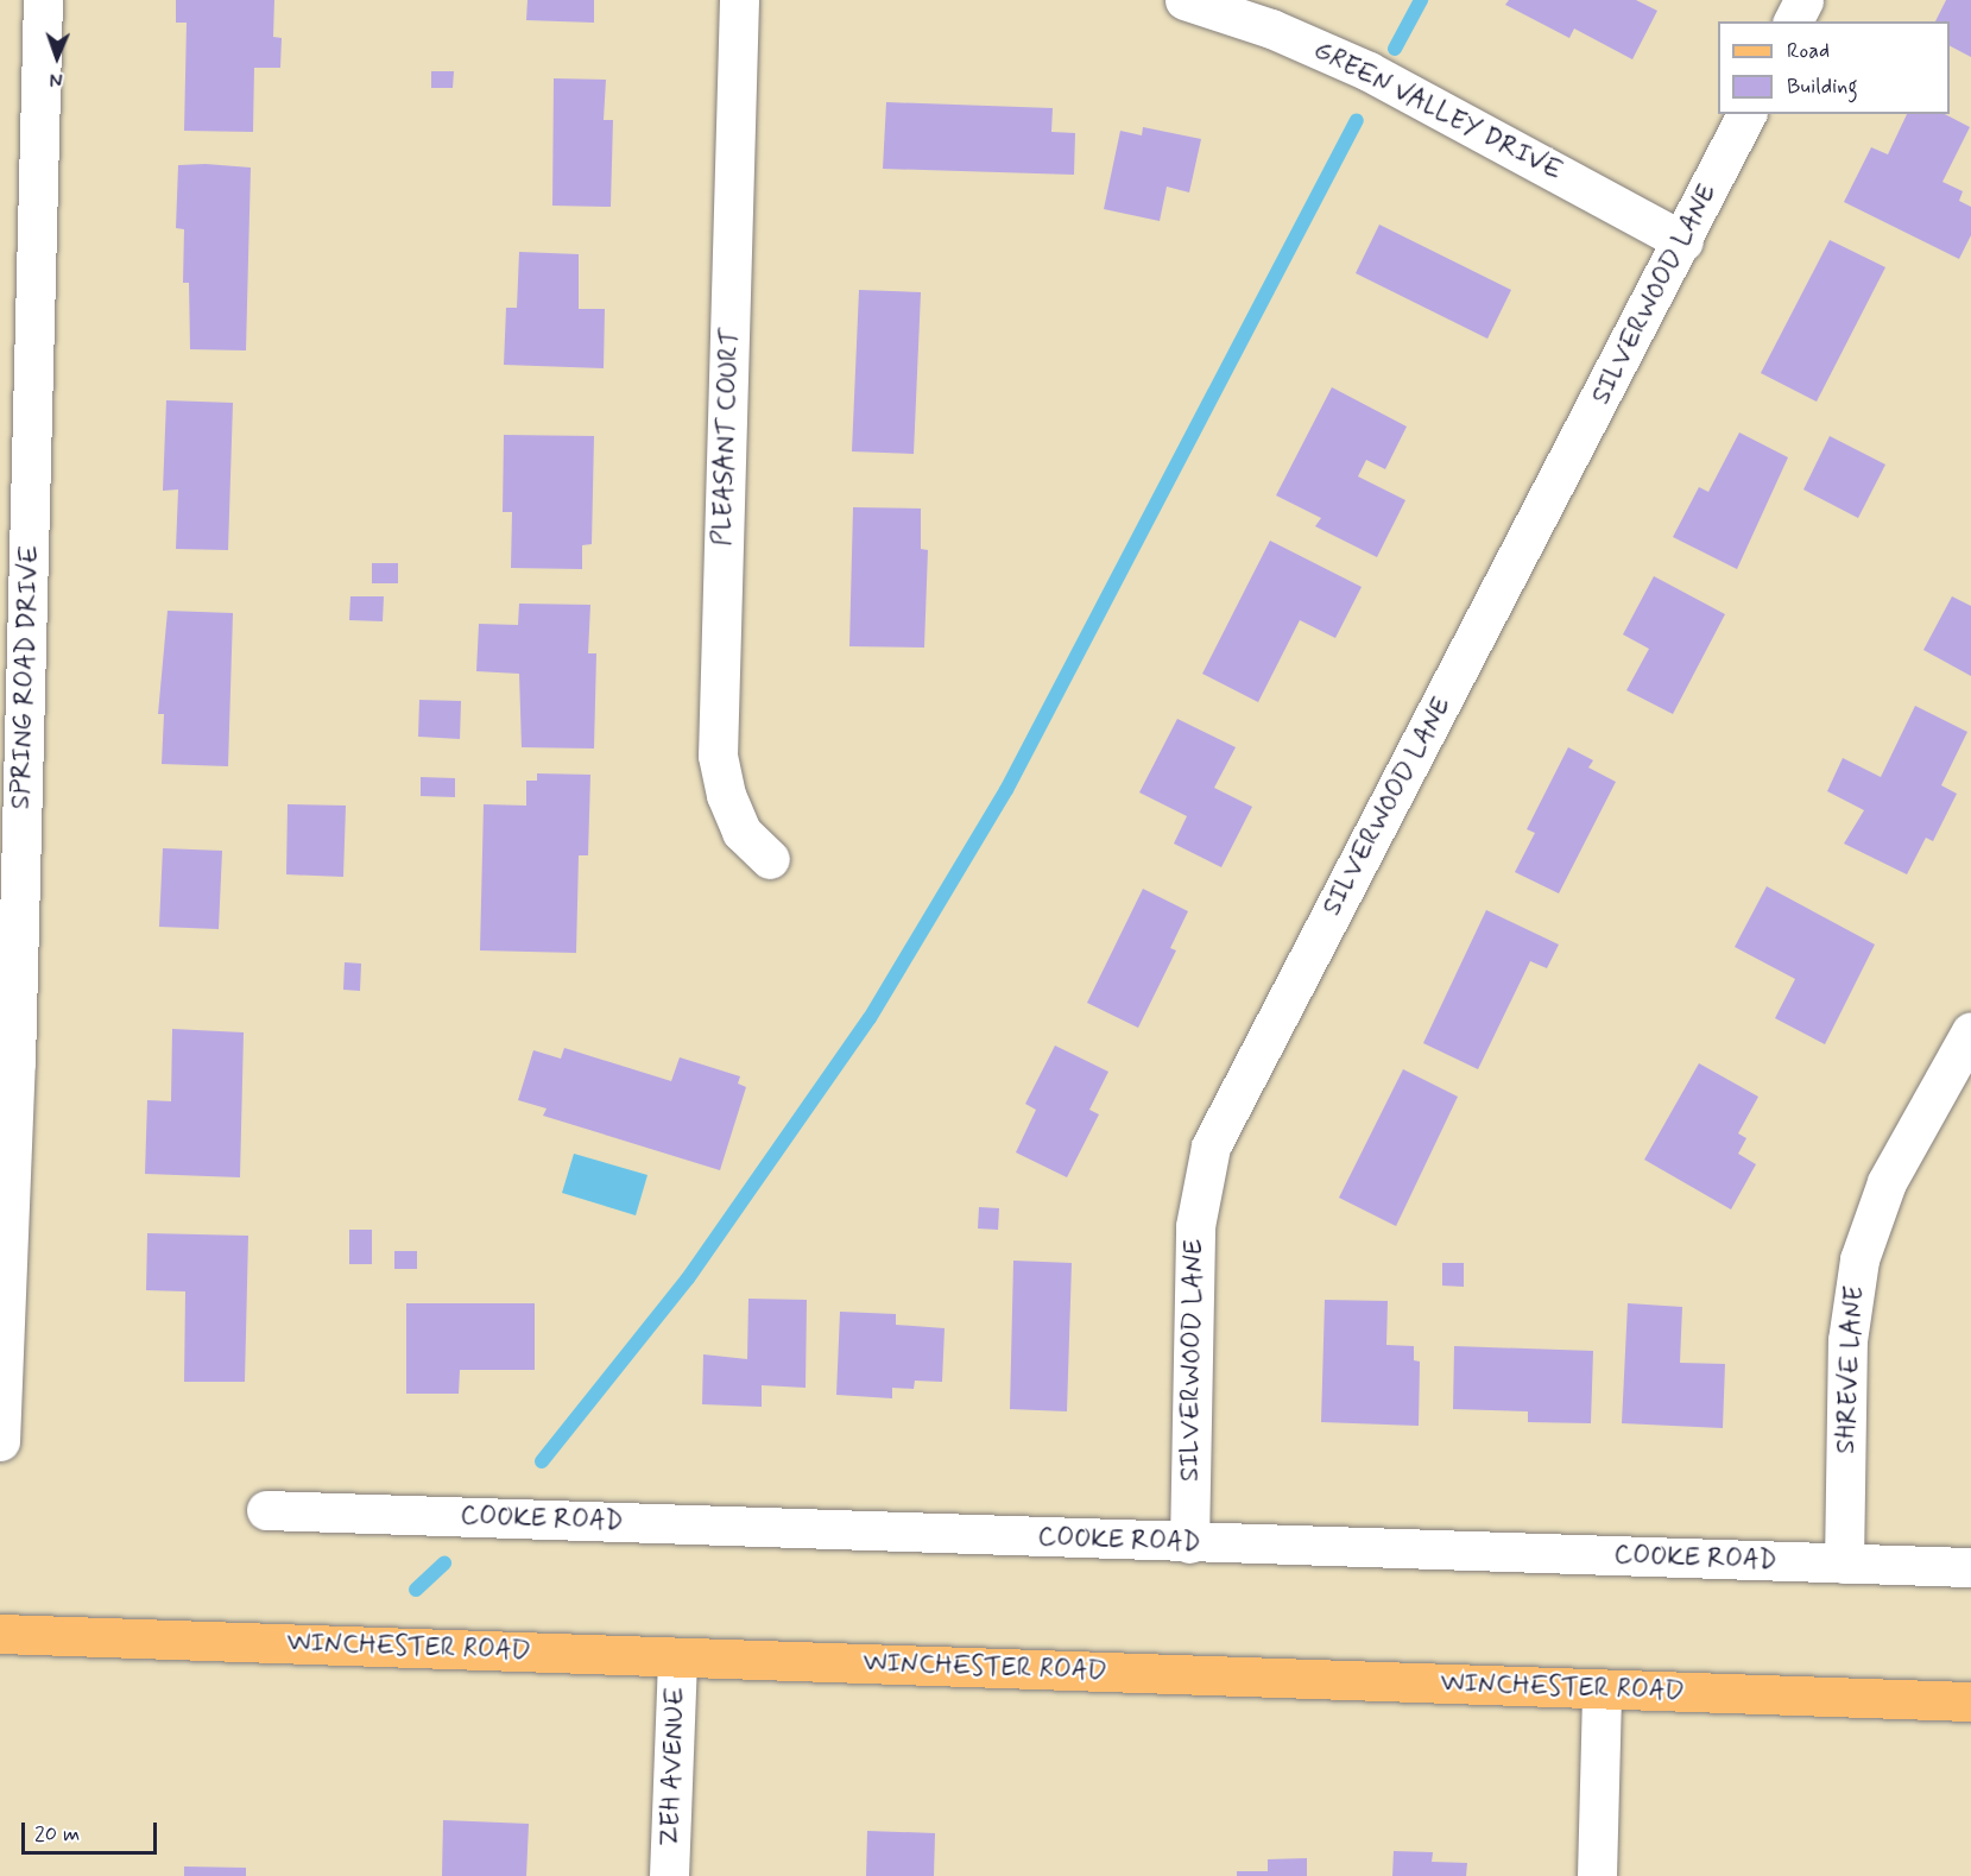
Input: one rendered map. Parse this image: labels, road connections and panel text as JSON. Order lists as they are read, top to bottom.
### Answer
{
  "streets": {
    "main road": ["WINCHESTER ROAD"],
    "street": [
      "GREEN VALLEY DRIVE",
      "SILVERWOOD LANE",
      "PLEASANT COURT",
      "SPRING ROAD DRIVE",
      "SHREVE LANE",
      "COOKE ROAD",
      "ZEH AVENUE"
    ]
  },
  "crossings": [
    ["GREEN VALLEY DRIVE", "SILVERWOOD LANE"],
    ["SILVERWOOD LANE", "COOKE ROAD"],
    ["SHREVE LANE", "COOKE ROAD"],
    ["WINCHESTER ROAD", "ZEH AVENUE"]
  ],
  "legend": ["Road", "Building"],
  "scale_bar": "20 m",
  "north": "bottom"
}
